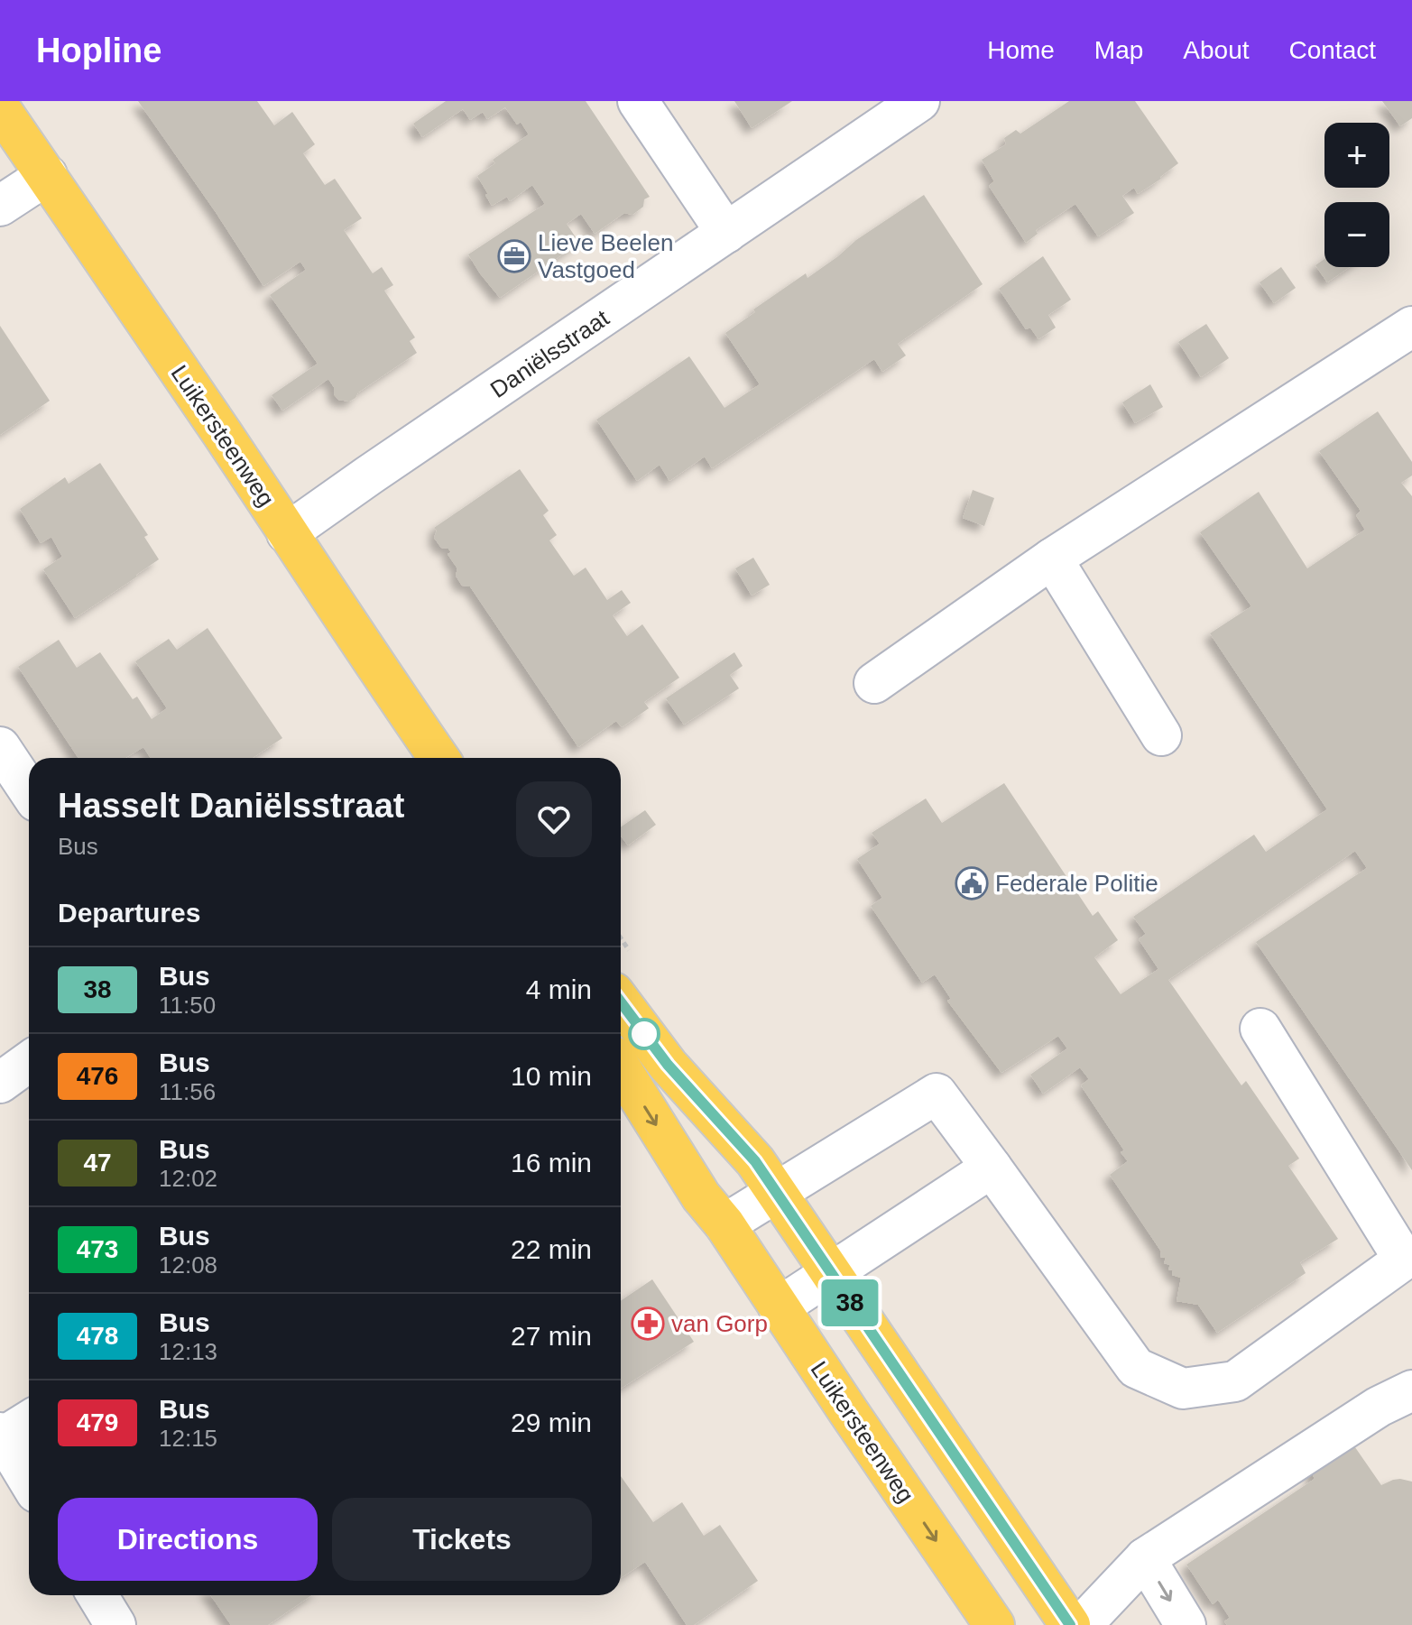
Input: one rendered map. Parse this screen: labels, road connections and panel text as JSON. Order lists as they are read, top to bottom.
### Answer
{
  "streets": {
    "main road": ["Luikersteenweg"],
    "street": ["Daniëlsstraat"]
  },
  "crossings": [
    ["Daniëlsstraat", "Luikersteenweg"]
  ],
  "places": {
    "office": ["Lieve Beelen Vastgoed"],
    "public building": ["Federale Politie"],
    "pharmacy": ["van Gorp"]
  },
  "lines": ["bus line 38"],
  "page": {
    "header": "Hopline",
    "nav": [
      "Home",
      "Map",
      "About",
      "Contact"
    ],
    "on_map": "38",
    "map_buttons": ["+", "−"],
    "heading": [
      ["Hasselt Daniëlsstraat", "Bus"],
      "Departures"
    ],
    "list": [
      {
        "mark": "38",
        "name": "Bus",
        "note": "11:50",
        "value": "4 min"
      },
      {
        "mark": "476",
        "name": "Bus",
        "note": "11:56",
        "value": "10 min"
      },
      {
        "mark": "47",
        "name": "Bus",
        "note": "12:02",
        "value": "16 min"
      },
      {
        "mark": "473",
        "name": "Bus",
        "note": "12:08",
        "value": "22 min"
      },
      {
        "mark": "478",
        "name": "Bus",
        "note": "12:13",
        "value": "27 min"
      },
      {
        "mark": "479",
        "name": "Bus",
        "note": "12:15",
        "value": "29 min"
      }
    ],
    "buttons": ["Directions", "Tickets"]
  }
}
